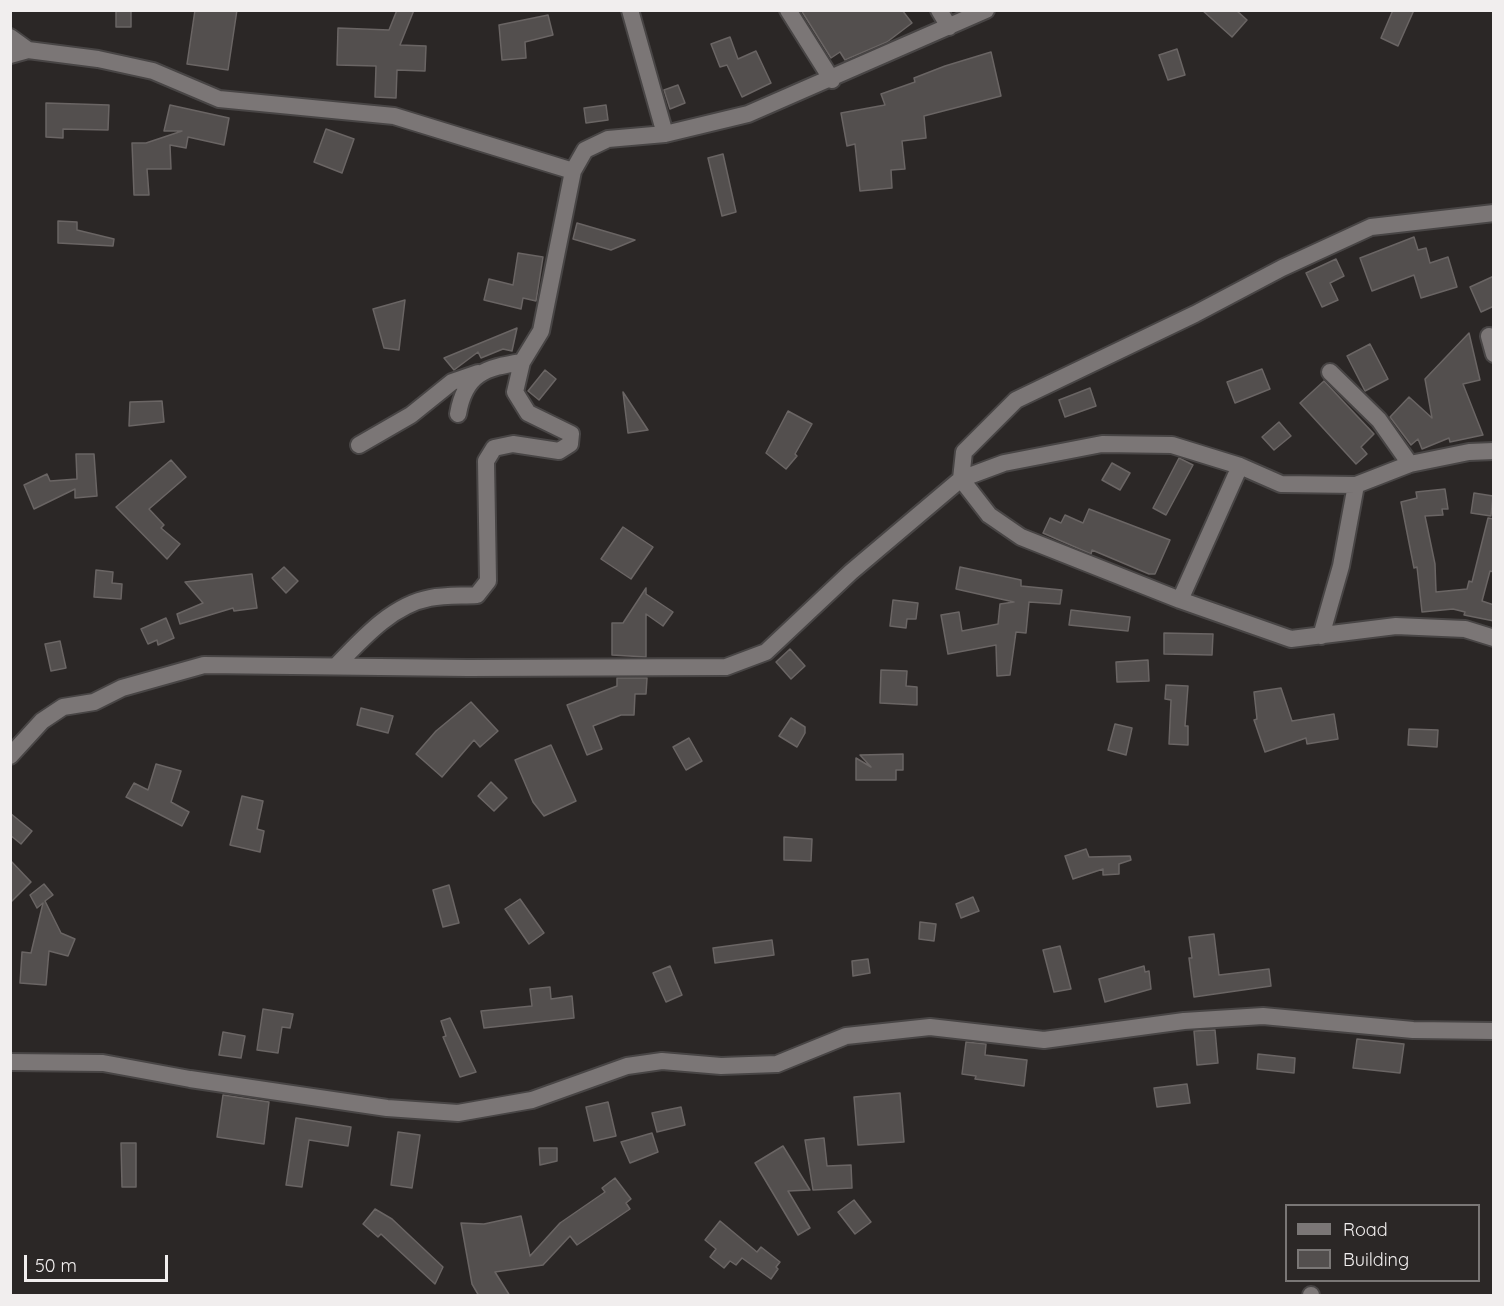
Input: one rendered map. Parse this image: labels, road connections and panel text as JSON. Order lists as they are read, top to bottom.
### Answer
{
  "legend": ["Road", "Building"],
  "scale_bar": "50 m"
}
